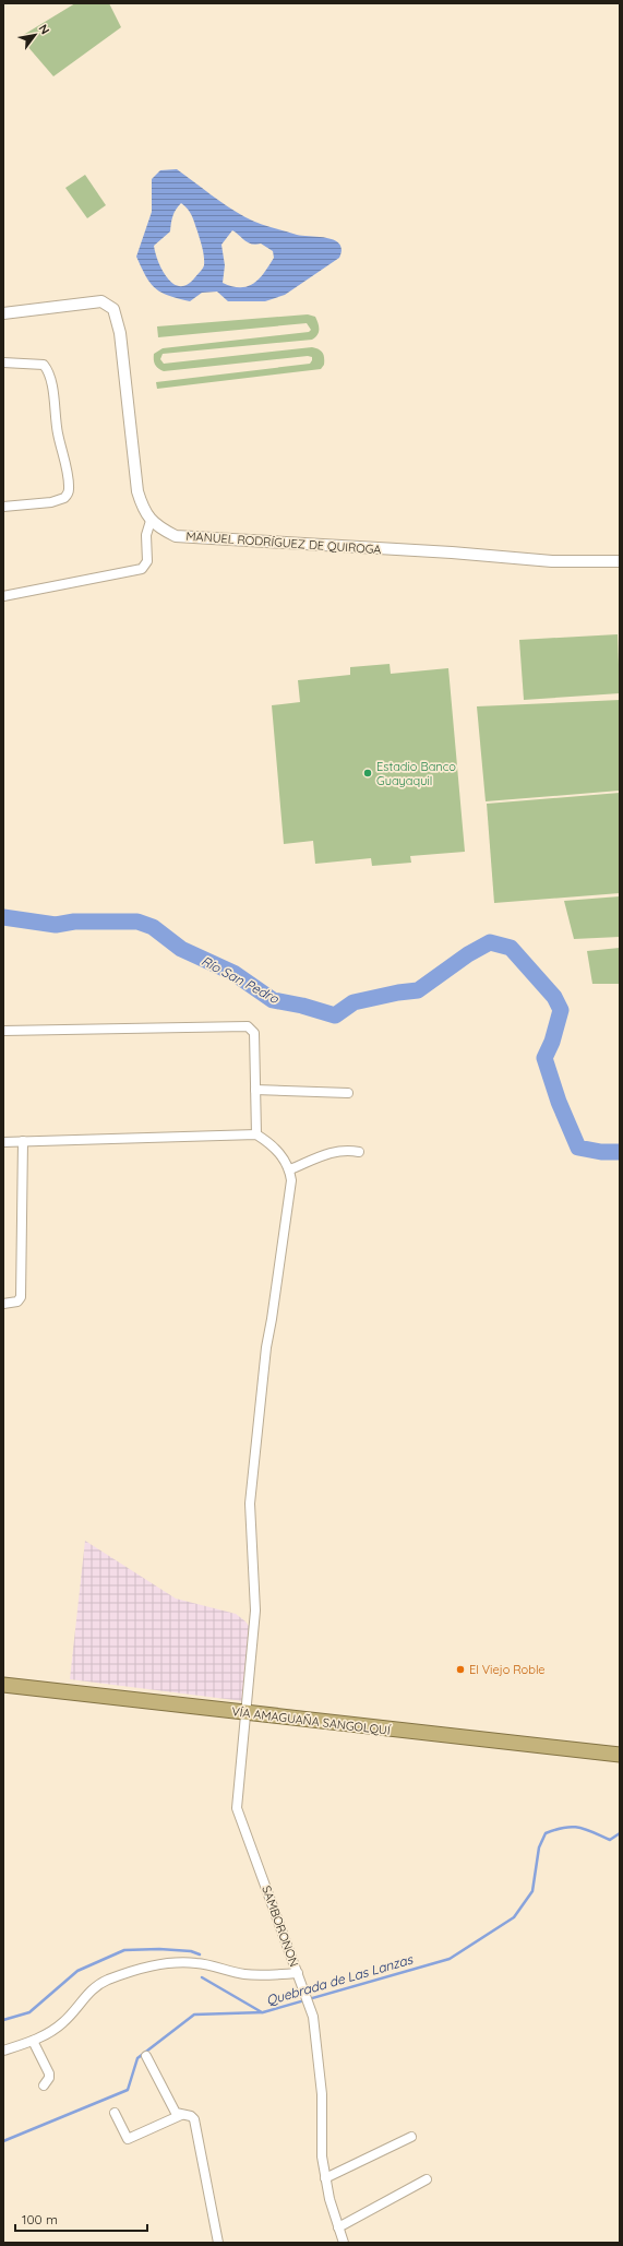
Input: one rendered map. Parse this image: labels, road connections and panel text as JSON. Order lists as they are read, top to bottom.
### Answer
{
  "streets": {
    "highway": ["VÍA AMAGUAÑA SANGOLQUÍ"],
    "street": ["MANUEL RODRÍGUEZ DE QUIROGA", "SAMBORONON"]
  },
  "crossings": [
    ["VÍA AMAGUAÑA SANGOLQUÍ", "SAMBORONON"]
  ],
  "water": ["Río San Pedro", "Quebrada de Las Lanzas"],
  "places": ["Estadio Banco Guayaquil", "El Viejo Roble"],
  "scale_bar": "100 m",
  "north": "top right"
}
